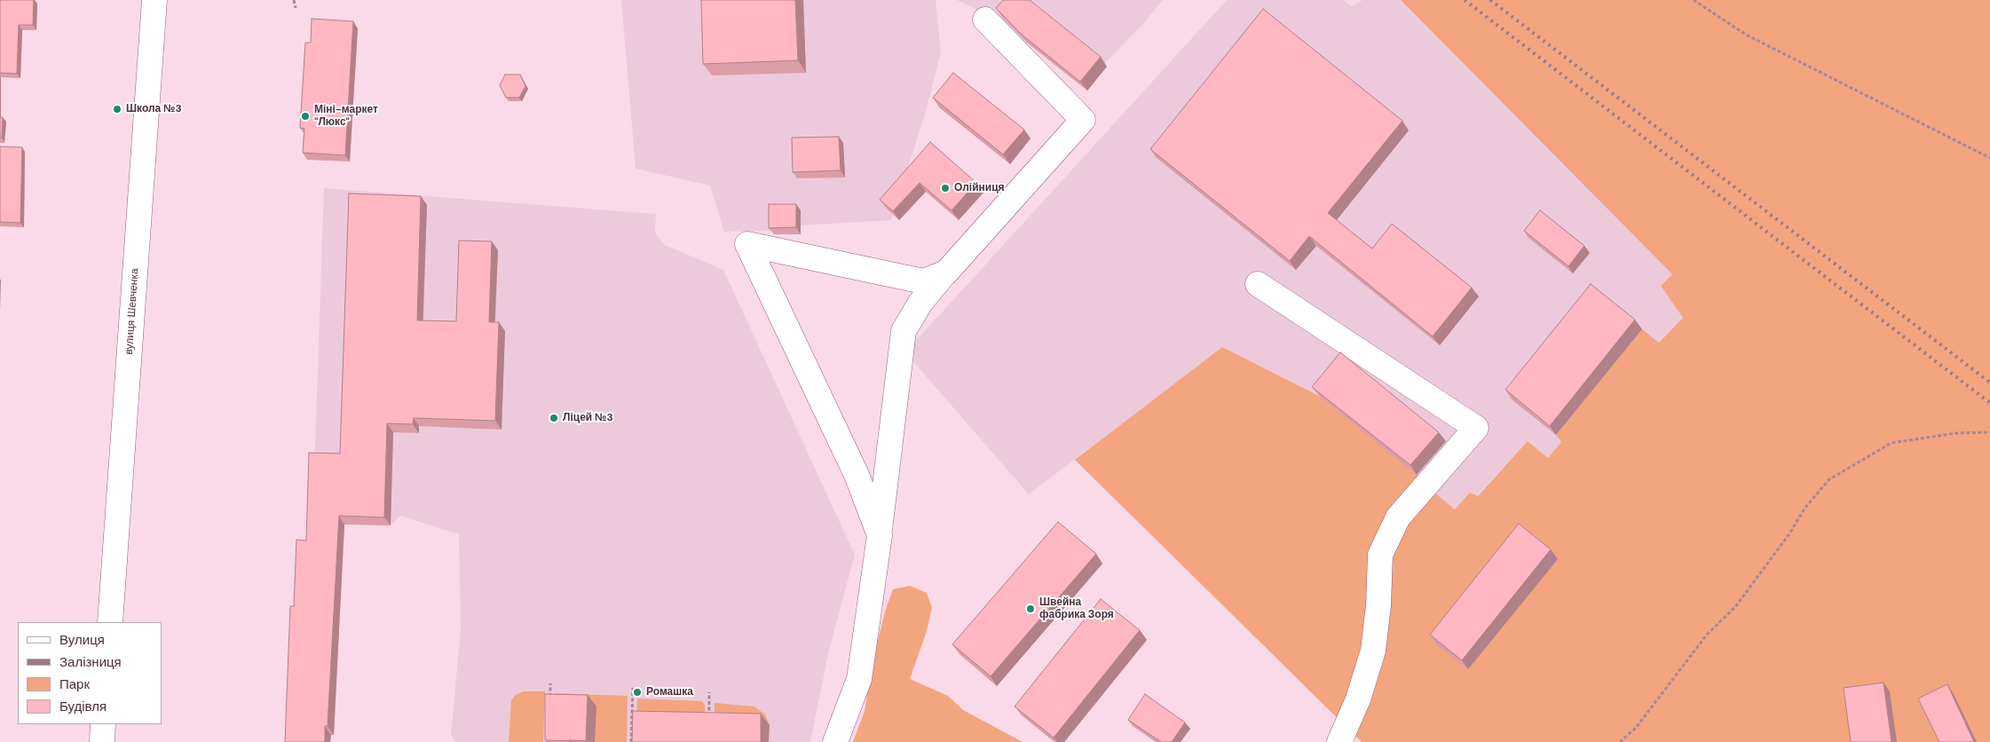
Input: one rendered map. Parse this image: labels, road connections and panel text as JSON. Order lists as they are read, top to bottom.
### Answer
{
  "streets": {
    "street": ["вулиця Шевченка"]
  },
  "places": [
    "Школа №3",
    "Міні-маркет \"Люкс\"",
    "Олійниця",
    "Ліцей №3",
    "Швейна фабрика Зоря",
    "Ромашка"
  ],
  "legend": [
    "Вулиця",
    "Залізниця",
    "Парк",
    "Будівля"
  ]
}
